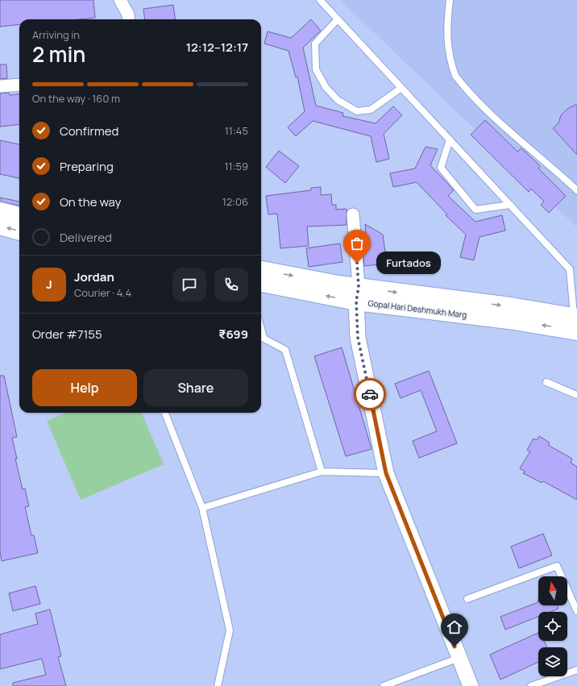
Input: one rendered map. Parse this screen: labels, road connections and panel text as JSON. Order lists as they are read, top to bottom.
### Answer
{
  "streets": {
    "main road": ["Gopal Hari Deshmukh Marg"]
  },
  "places": ["Furtados"],
  "north": "top",
  "page": {
    "heading": ["2 min", "Arriving in", "12:12–12:17"],
    "panel": [
      "Jordan",
      "Courier · 4.4",
      "Order #7155",
      "₹699"
    ],
    "bar": "On the way · 160 m",
    "list": [
      ["Confirmed", "11:45"],
      ["Preparing", "11:59"],
      ["On the way", "12:06"],
      "Delivered"
    ],
    "bubble": "Furtados",
    "round": "J",
    "buttons": ["Help", "Share"]
  }
}
